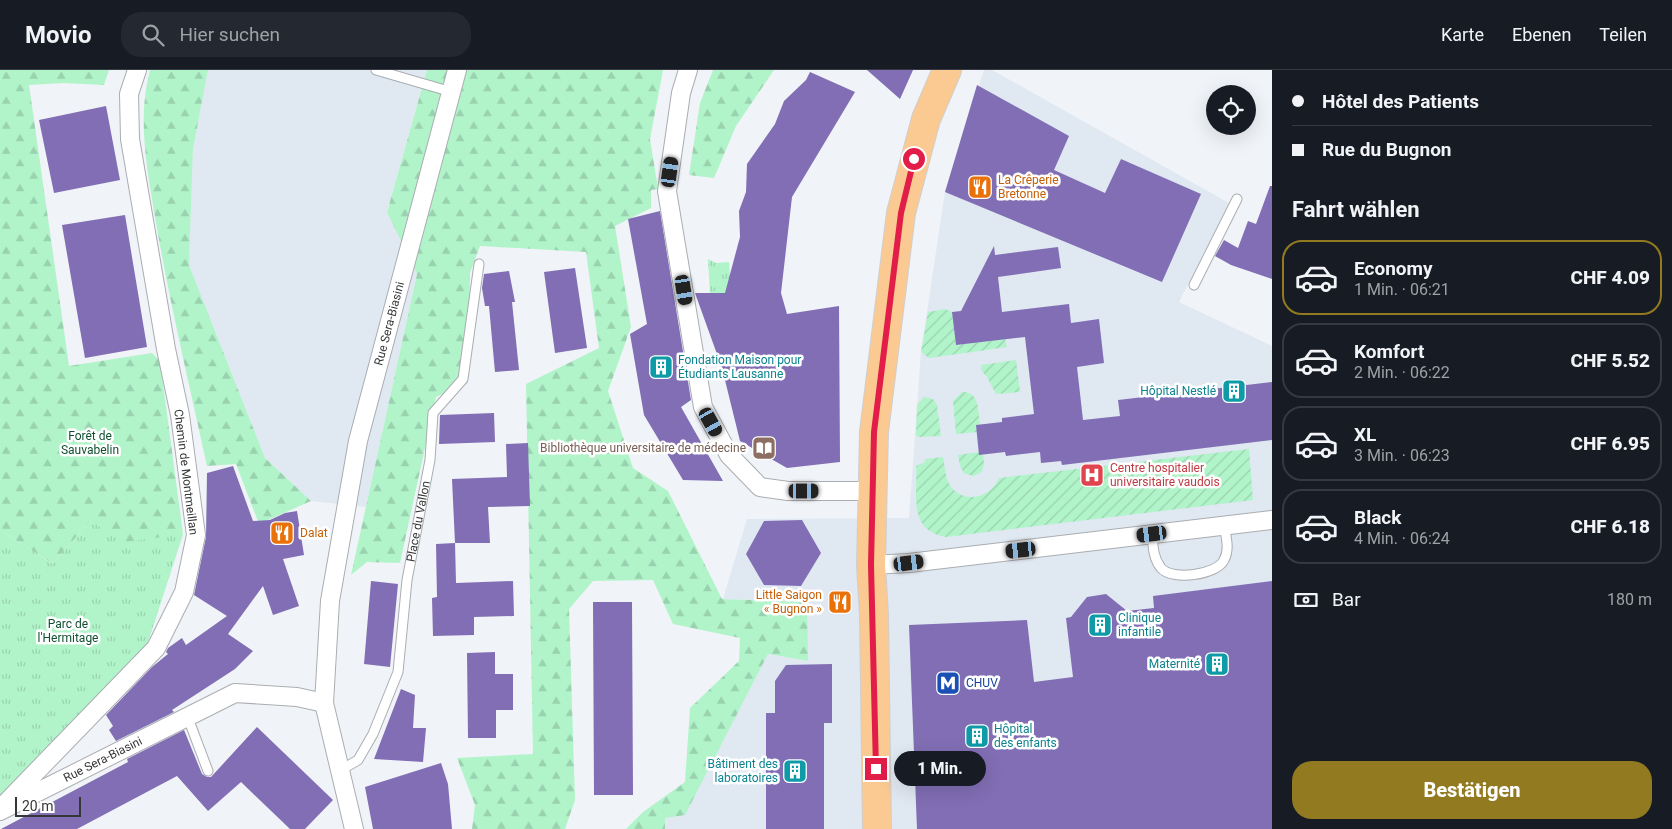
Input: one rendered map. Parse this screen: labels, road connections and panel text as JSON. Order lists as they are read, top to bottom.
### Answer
{
  "streets": {
    "street": ["Rue Sera-Biasini", "Chemin de Montmeillan"],
    "lane": ["Place du Vallon"]
  },
  "crossings": [
    ["Rue Sera-Biasini", "Chemin de Montmeillan"]
  ],
  "parks": ["Forêt de Sauvabelin", "Parc de l'Hermitage"],
  "places": {
    "restaurant": ["La Crêperie Bretonne", "Dalat", "Little Saigon « Bugnon »"],
    "building": [
      "Fondation Maison pour Étudiants Lausanne",
      "Hôpital Nestlé",
      "Clinique infantile",
      "Maternité",
      "Hôpital des enfants",
      "Bâtiment des laboratoires"
    ],
    "library": ["Bibliothèque universitaire de médecine"],
    "hospital": ["Centre hospitalier universitaire vaudois"],
    "metro station": ["CHUV"]
  },
  "scale_bar": "20 m",
  "page": {
    "header": "Movio",
    "search": "Hier suchen",
    "nav": ["Karte", "Ebenen", "Teilen"],
    "banner": ["Hôtel des Patients", "Rue du Bugnon"],
    "heading": "Fahrt wählen",
    "list": [
      {
        "name": "Economy",
        "note": "1 Min. · 06:21",
        "value": "CHF 4.09"
      },
      {
        "name": "Komfort",
        "note": "2 Min. · 06:22",
        "value": "CHF 5.52"
      },
      {
        "name": "XL",
        "note": "3 Min. · 06:23",
        "value": "CHF 6.95"
      },
      {
        "name": "Black",
        "note": "4 Min. · 06:24",
        "value": "CHF 6.18"
      }
    ],
    "pay": ["Bar", "180 m"],
    "bubble": "1 Min.",
    "buttons": "Bestätigen",
    "scale": "20 m"
  }
}
